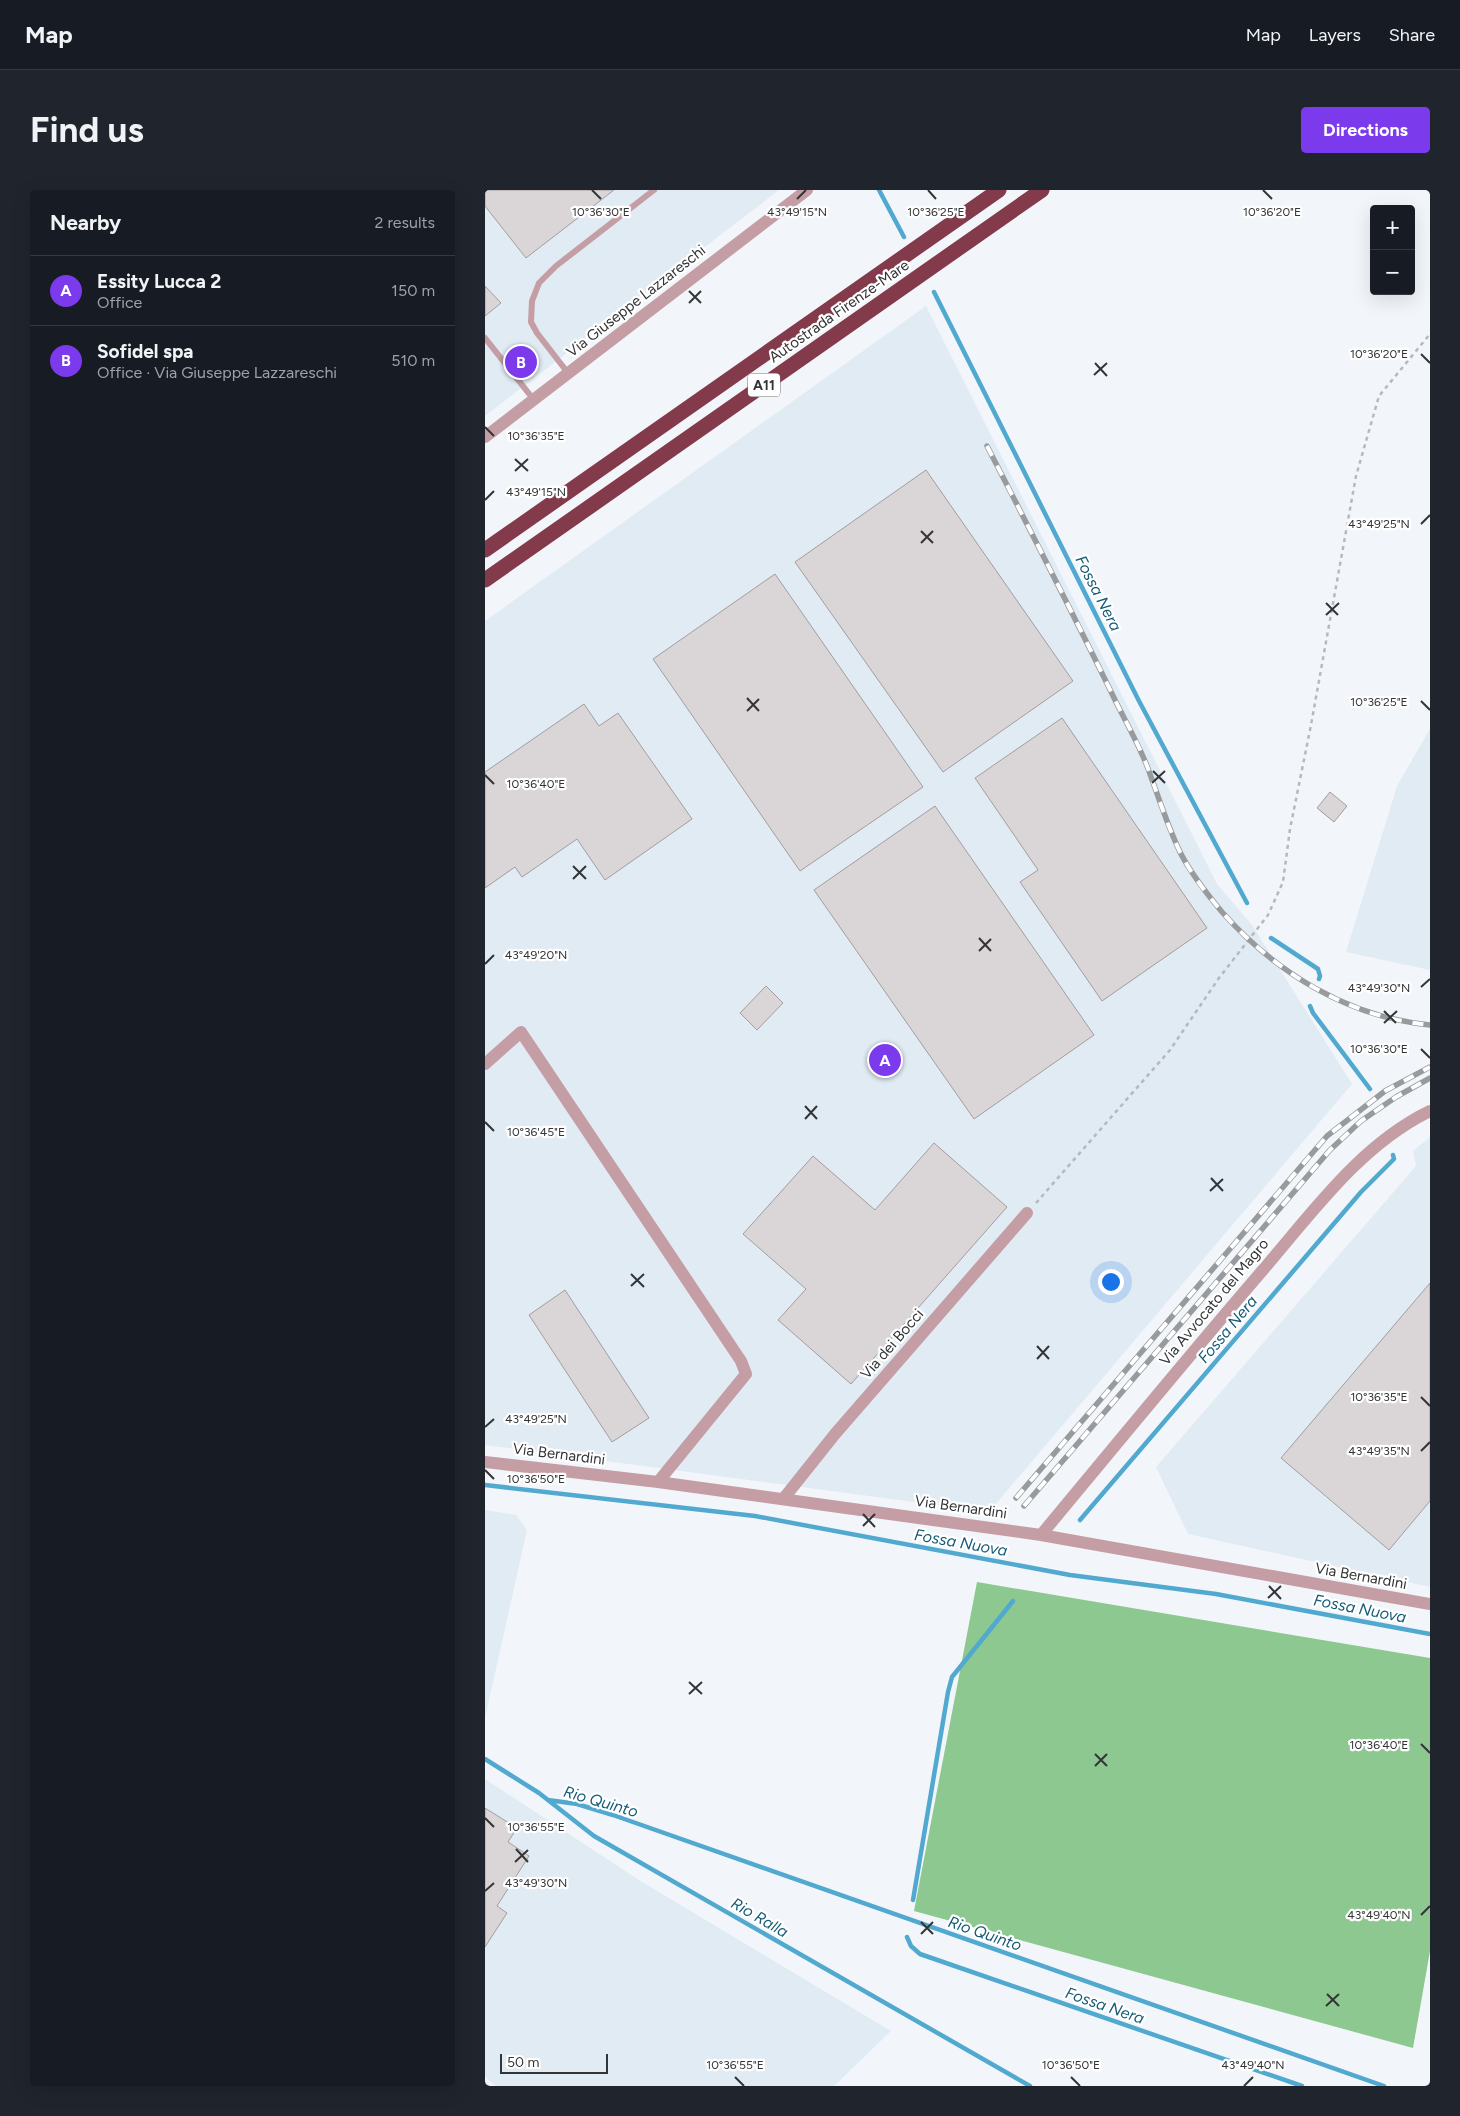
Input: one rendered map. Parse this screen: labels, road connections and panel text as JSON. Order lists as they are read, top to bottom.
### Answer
{
  "streets": {
    "highway": ["Autostrada Firenze-Mare", "A11"],
    "street": [
      "Via Giuseppe Lazzareschi",
      "Via Avvocato del Magro",
      "Via dei Bocci",
      "Via Bernardini"
    ]
  },
  "crossings": [
    ["Via Avvocato del Magro", "Via Bernardini"],
    ["Via dei Bocci", "Via Bernardini"]
  ],
  "water": [
    "Fossa Nera",
    "Fossa Nuova",
    "Rio Quinto",
    "Rio Ralla"
  ],
  "scale_bar": "50 m",
  "page": {
    "header": "Map",
    "nav": ["Map", "Layers", "Share"],
    "buttons": "Directions",
    "title": "Find us",
    "heading": ["Nearby", "2 results"],
    "map_buttons": ["+", "−"],
    "list": [
      {
        "mark": "A",
        "name": "Essity Lucca 2",
        "note": "Office",
        "value": "150 m"
      },
      {
        "mark": "B",
        "name": "Sofidel spa",
        "note": "Office · Via Giuseppe Lazzareschi",
        "value": "510 m"
      }
    ],
    "pins": ["B", "A"],
    "scale": "50 m"
  },
  "coordinates": [
    "43°49'15\"N",
    "10°36'30\"E",
    "10°36'25\"E",
    "10°36'20\"E",
    "10°36'35\"E",
    "43°49'25\"N",
    "10°36'40\"E",
    "43°49'20\"N",
    "43°49'30\"N",
    "10°36'45\"E",
    "43°49'35\"N",
    "10°36'50\"E",
    "10°36'55\"E",
    "43°49'40\"N"
  ]
}
